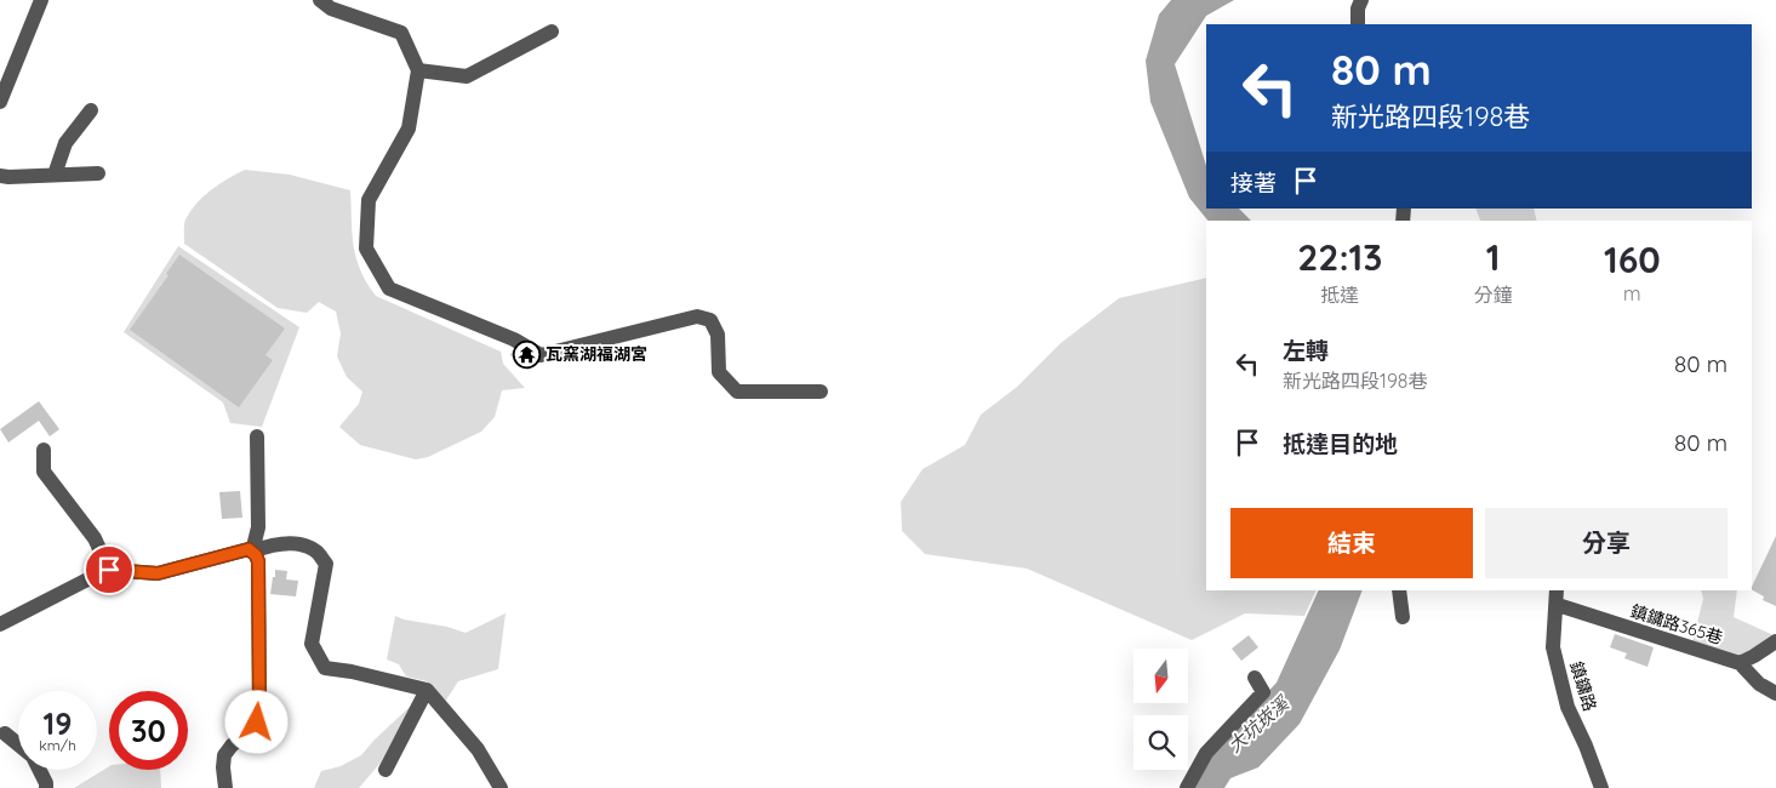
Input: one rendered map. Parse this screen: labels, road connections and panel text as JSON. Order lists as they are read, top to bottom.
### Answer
{
  "streets": {
    "street": ["鎮鏞路365巷", "鎮鏞路"]
  },
  "crossings": [
    ["鎮鏞路365巷", "鎮鏞路"]
  ],
  "water": ["大坑崁溪"],
  "places": {
    "temple": ["瓦窯湖福湖宮"]
  },
  "north": "bottom",
  "page": {
    "turn": ["80 m", "新光路四段198巷"],
    "then": "接著",
    "eta": [
      "22:13",
      "抵達",
      "1",
      "分鐘",
      "160",
      "m"
    ],
    "list": [
      {
        "name": "左轉",
        "note": "新光路四段198巷",
        "value": "80 m"
      },
      {
        "name": "抵達目的地",
        "value": "80 m"
      }
    ],
    "buttons": ["結束", "分享"],
    "speed": "19 km/h",
    "limit": "30"
  }
}
